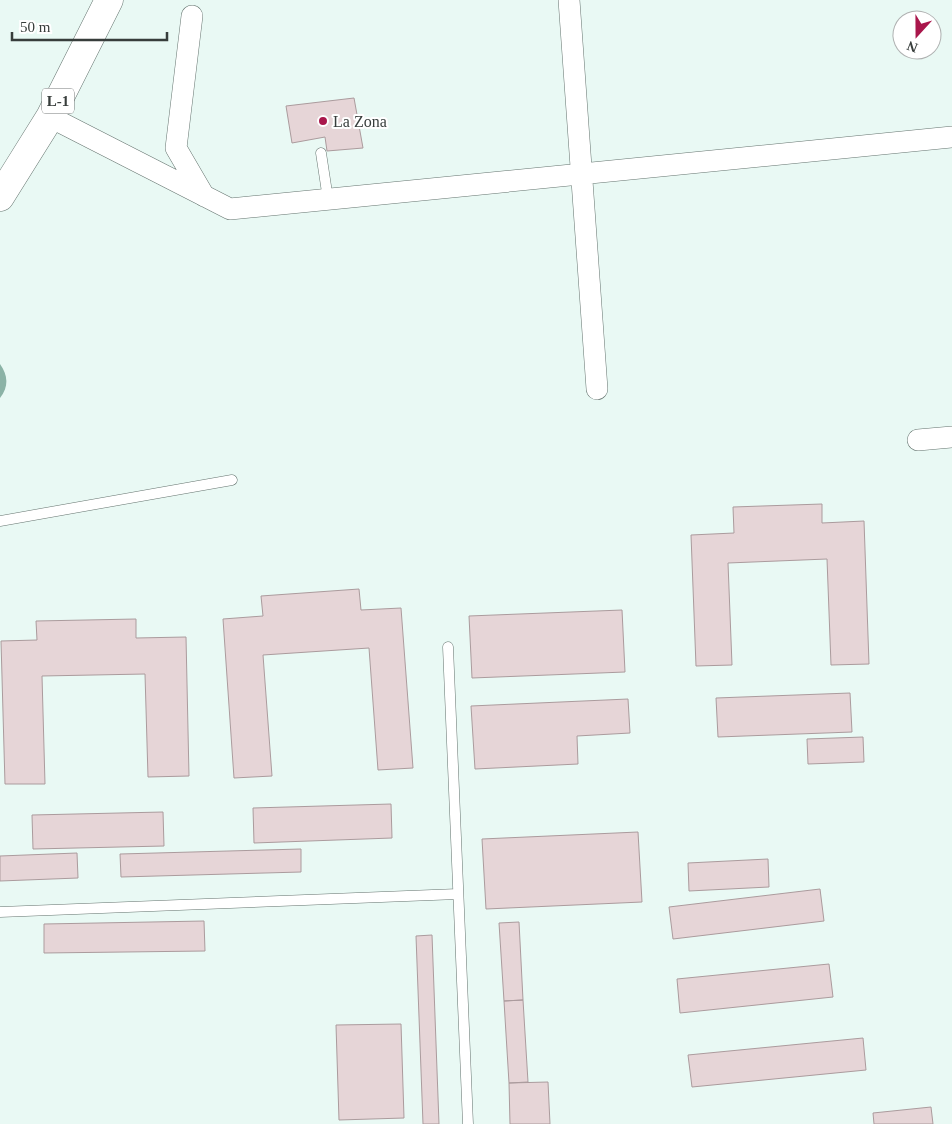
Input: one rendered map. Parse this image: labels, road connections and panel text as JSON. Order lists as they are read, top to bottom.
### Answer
{
  "streets": {
    "main road": ["L-1"]
  },
  "places": ["La Zona"],
  "scale_bar": "50 m",
  "north": "bottom"
}
